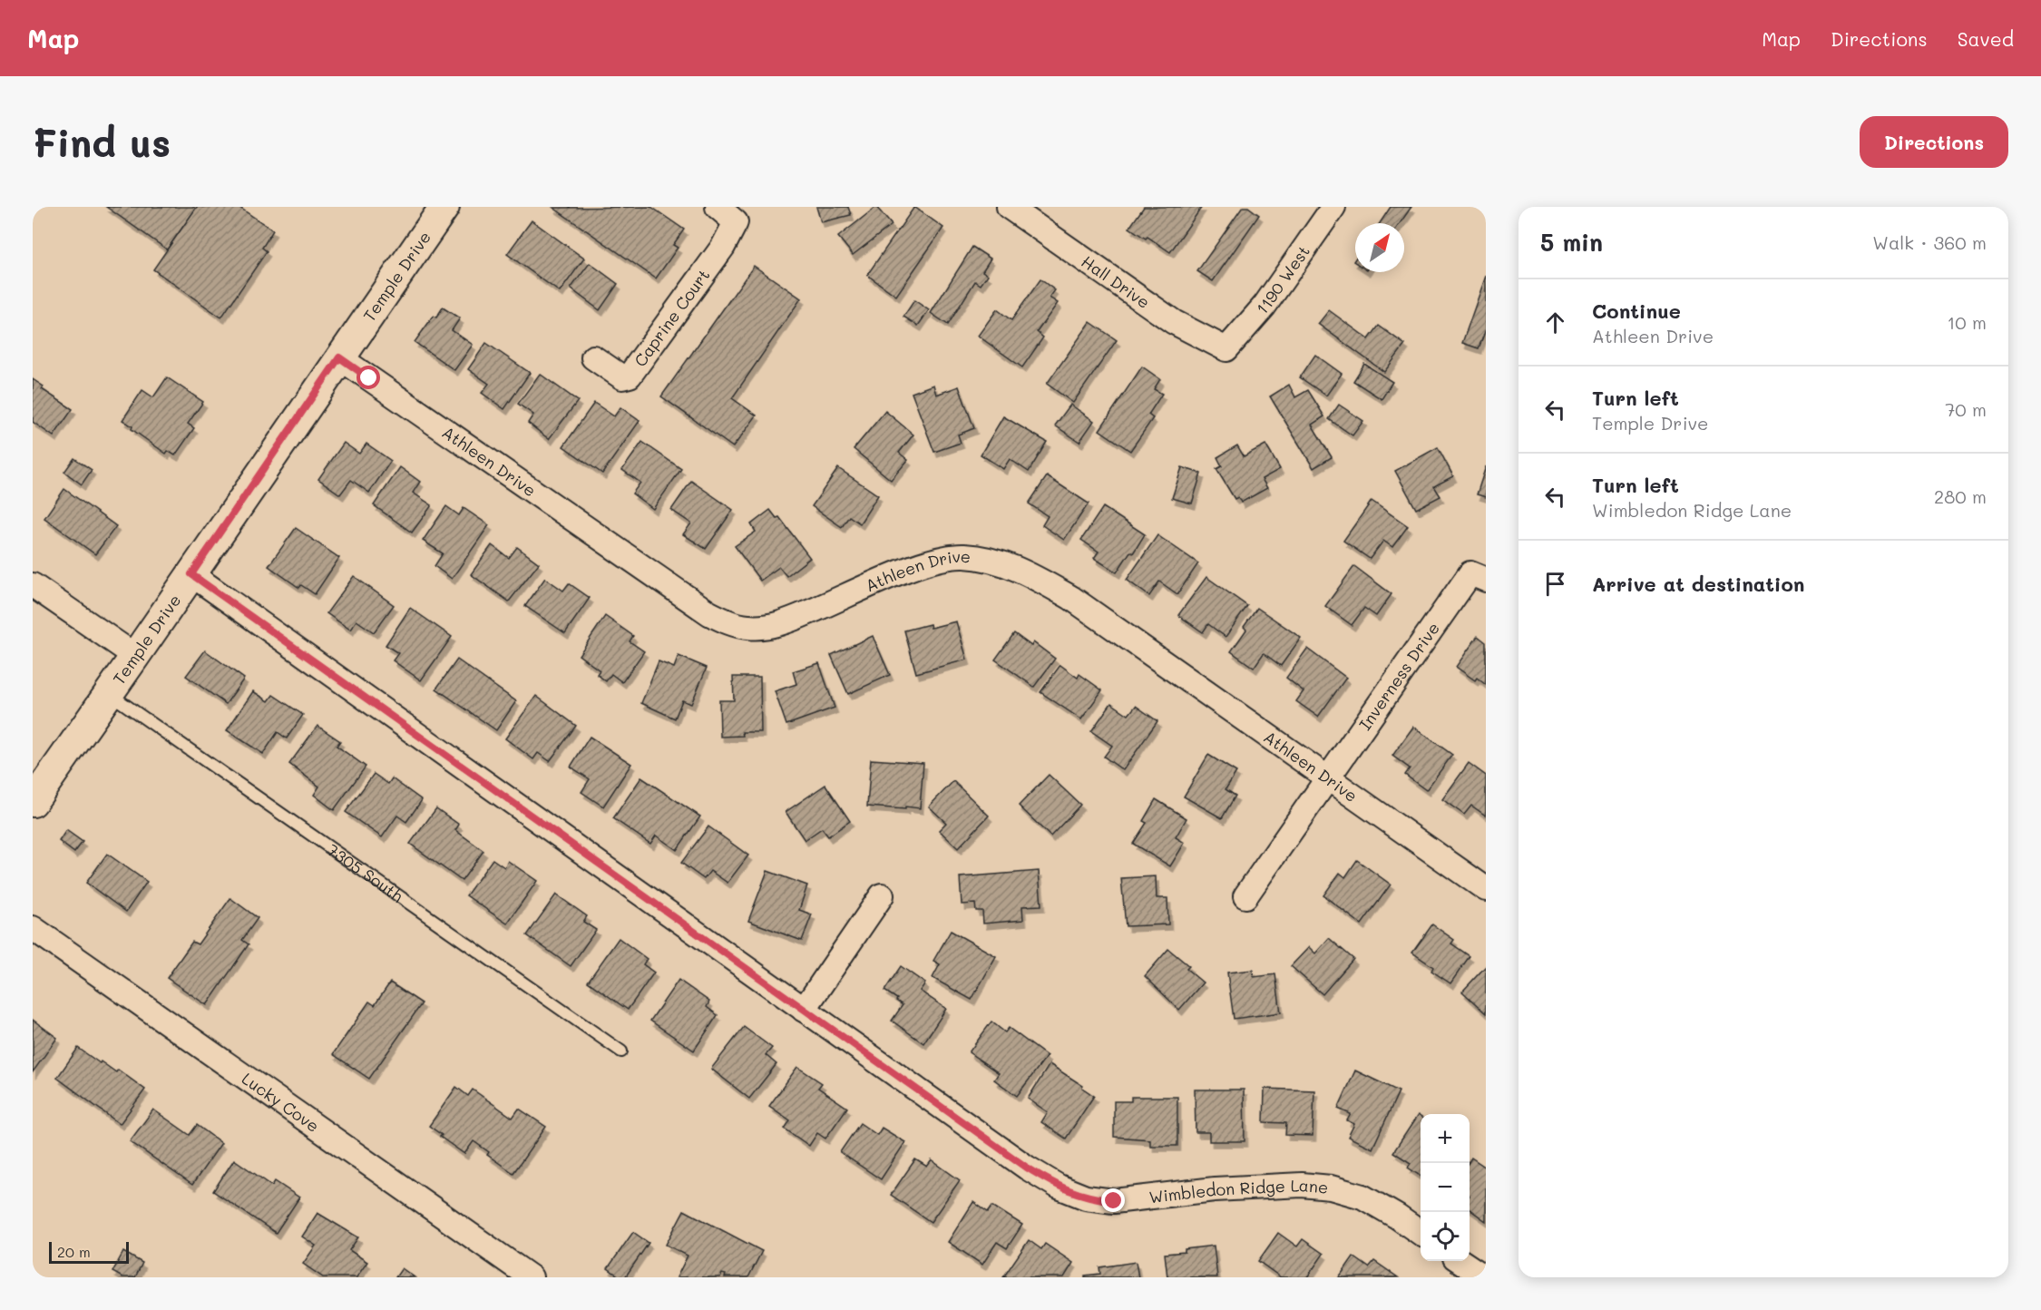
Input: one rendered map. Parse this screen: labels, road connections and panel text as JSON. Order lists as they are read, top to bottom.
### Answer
{
  "streets": {
    "street": [
      "Temple Drive",
      "1190 West",
      "Hall Drive",
      "Caprine Court",
      "Athleen Drive",
      "Inverness Drive",
      "Lucky Cove",
      "Wimbledon Ridge Lane"
    ],
    "lane": ["7305 South"]
  },
  "crossings": [
    ["Temple Drive", "Athleen Drive"],
    ["Temple Drive", "7305 South"],
    ["Temple Drive", "Wimbledon Ridge Lane"],
    ["1190 West", "Hall Drive"],
    ["Athleen Drive", "Inverness Drive"]
  ],
  "scale_bar": "20 m",
  "north": "top right",
  "page": {
    "header": "Map",
    "nav": ["Map", "Directions", "Saved"],
    "buttons": "Directions",
    "title": "Find us",
    "heading": ["5 min", "Walk · 360 m"],
    "list": [
      ["Continue", "Athleen Drive", "10 m"],
      ["Turn left", "Temple Drive", "70 m"],
      ["Turn left", "Wimbledon Ridge Lane", "280 m"],
      "Arrive at destination"
    ],
    "map_buttons": ["+", "−"],
    "scale": "20 m"
  }
}
